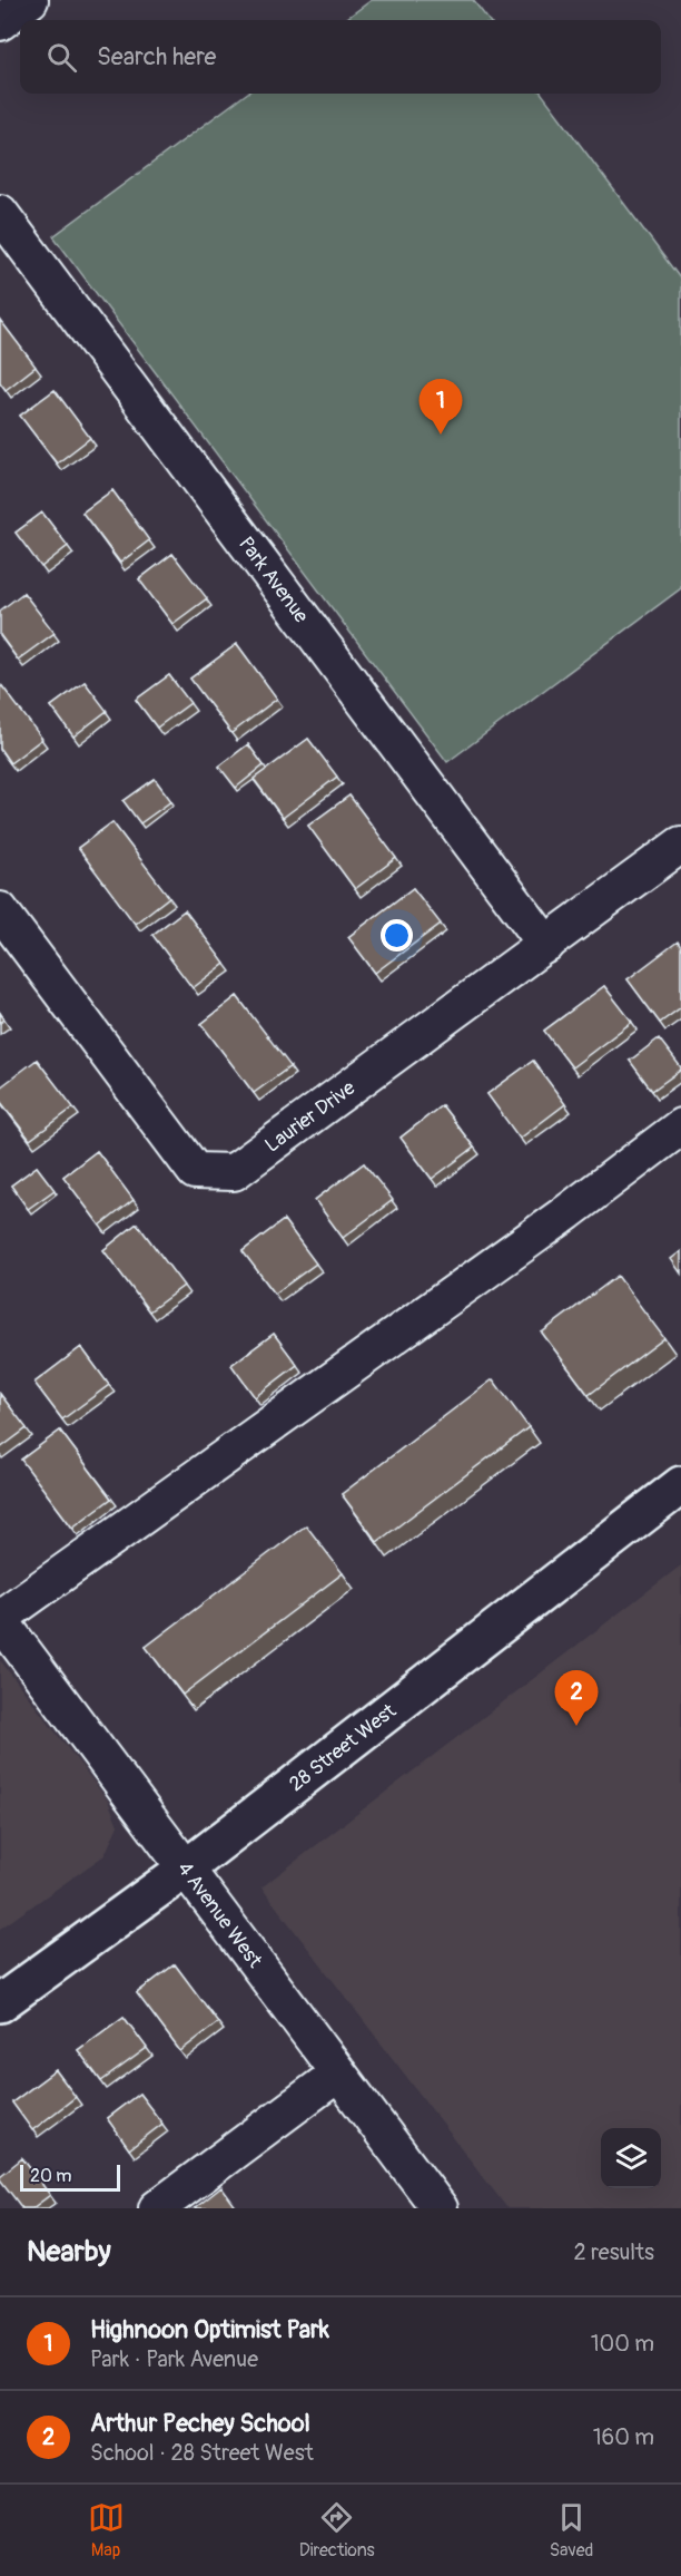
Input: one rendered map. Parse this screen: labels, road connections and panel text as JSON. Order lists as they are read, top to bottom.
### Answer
{
  "streets": {
    "main road": ["28 Street West"],
    "street": ["Park Avenue", "Laurier Drive", "4 Avenue West"]
  },
  "crossings": [
    ["Park Avenue", "Laurier Drive"],
    ["28 Street West", "4 Avenue West"]
  ],
  "scale_bar": "20 m",
  "page": {
    "search": "Search here",
    "pins": ["1", "2"],
    "scale": "20 m",
    "heading": ["Nearby", "2 results"],
    "list": [
      {
        "mark": "1",
        "name": "Highnoon Optimist Park",
        "note": "Park · Park Avenue",
        "value": "100 m"
      },
      {
        "mark": "2",
        "name": "Arthur Pechey School",
        "note": "School · 28 Street West",
        "value": "160 m"
      }
    ],
    "nav": ["Map", "Directions", "Saved"]
  }
}
